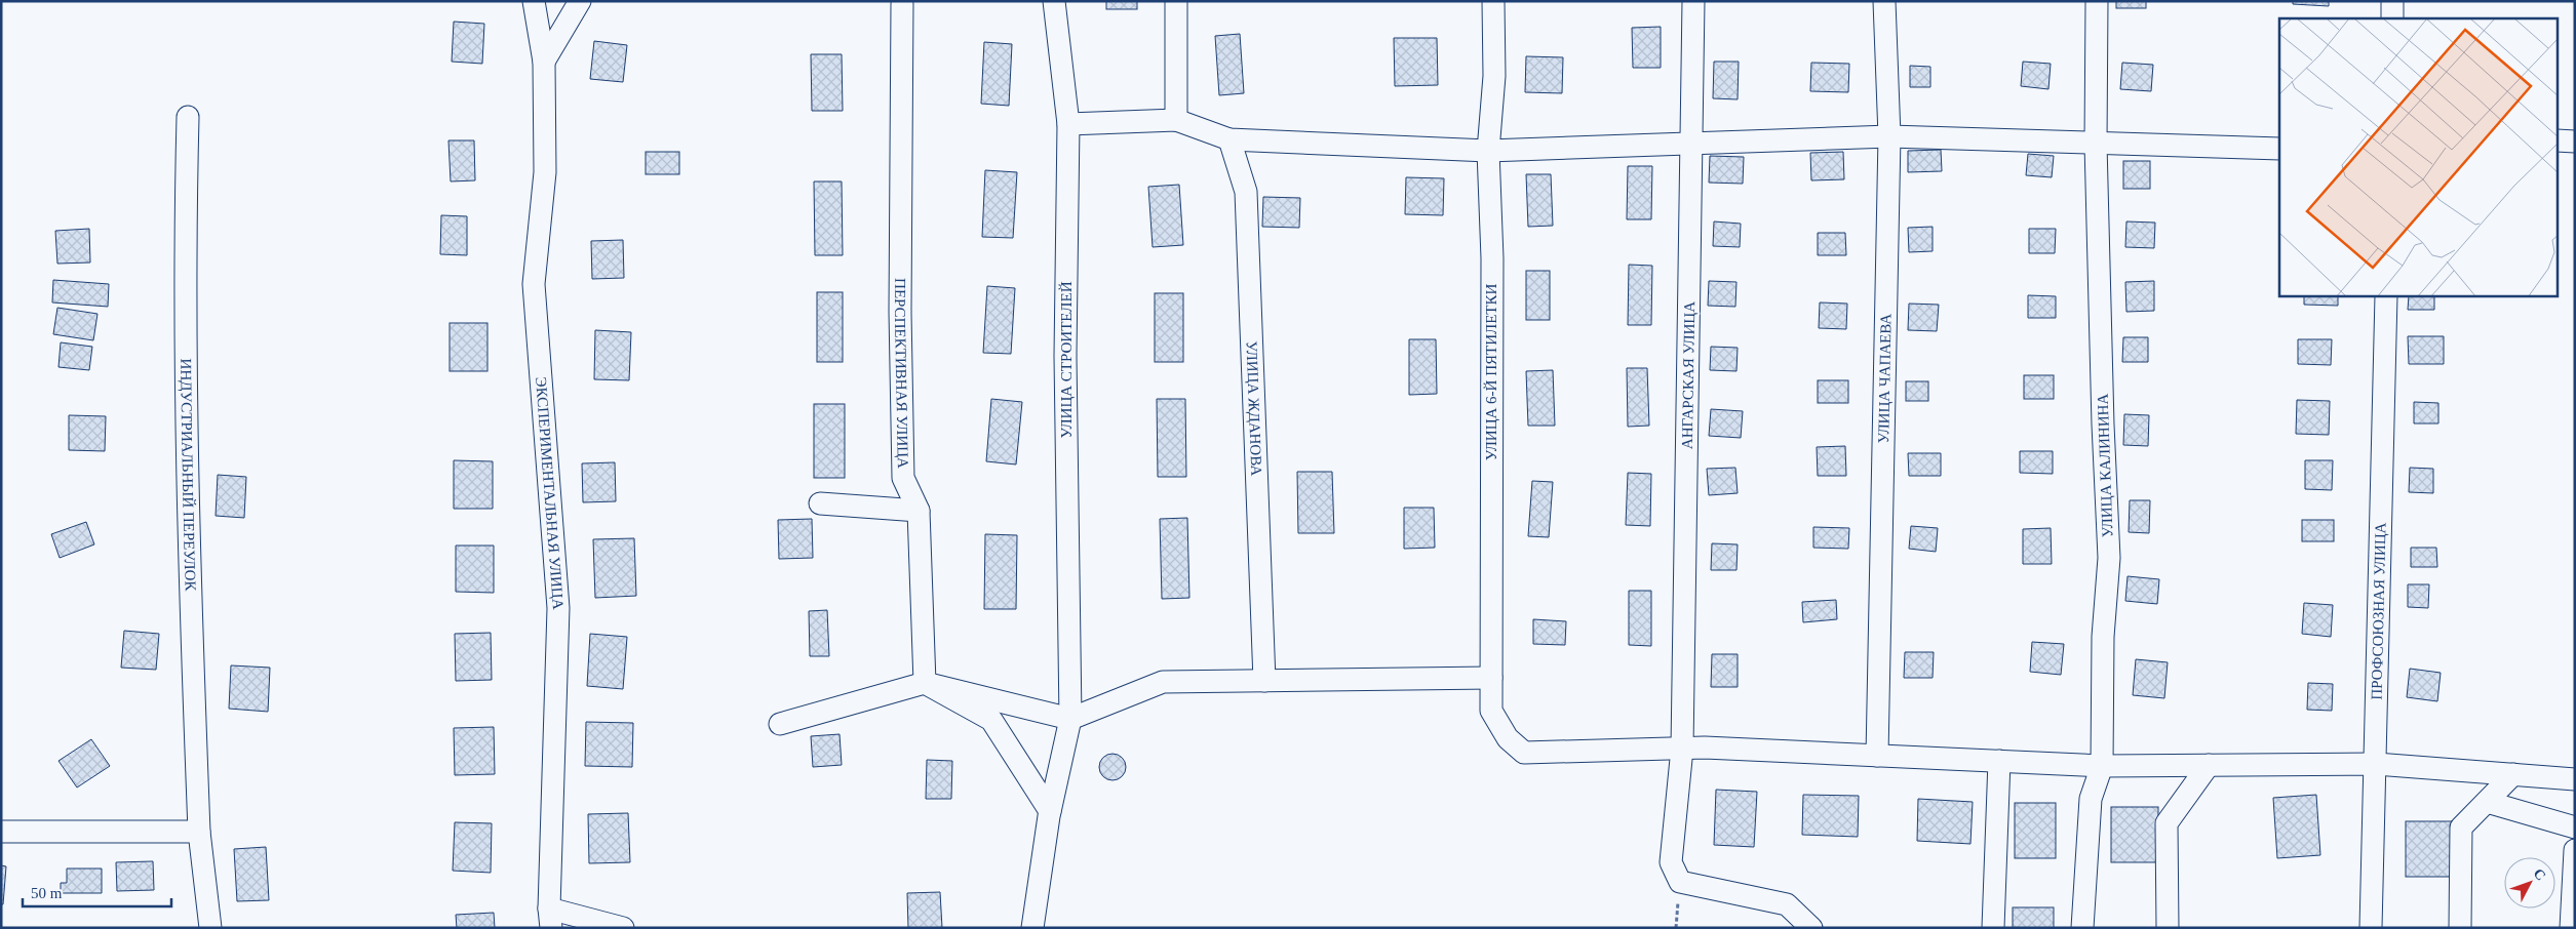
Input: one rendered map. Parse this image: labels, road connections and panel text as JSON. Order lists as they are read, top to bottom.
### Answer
{
  "streets": {
    "street": [
      "УЛИЦА СТРОИТЕЛЕЙ",
      "УЛИЦА 6-Й ПЯТИЛЕТКИ",
      "ПЕРСПЕКТИВНАЯ УЛИЦА",
      "АНГАРСКАЯ УЛИЦА",
      "УЛИЦА ЧАПАЕВА",
      "УЛИЦА ЖДАНОВА",
      "УЛИЦА КАЛИНИНА",
      "ИНДУСТРИАЛЬНЫЙ ПЕРЕУЛОК",
      "ЭКСПЕРИМЕНТАЛЬНАЯ УЛИЦА",
      "ПРОФСОЮЗНАЯ УЛИЦА"
    ]
  },
  "crossings": [
    ["УЛИЦА 6-Й ПЯТИЛЕТКИ", "АНГАРСКАЯ УЛИЦА"]
  ],
  "scale_bar": "50 m",
  "north": "top right"
}
